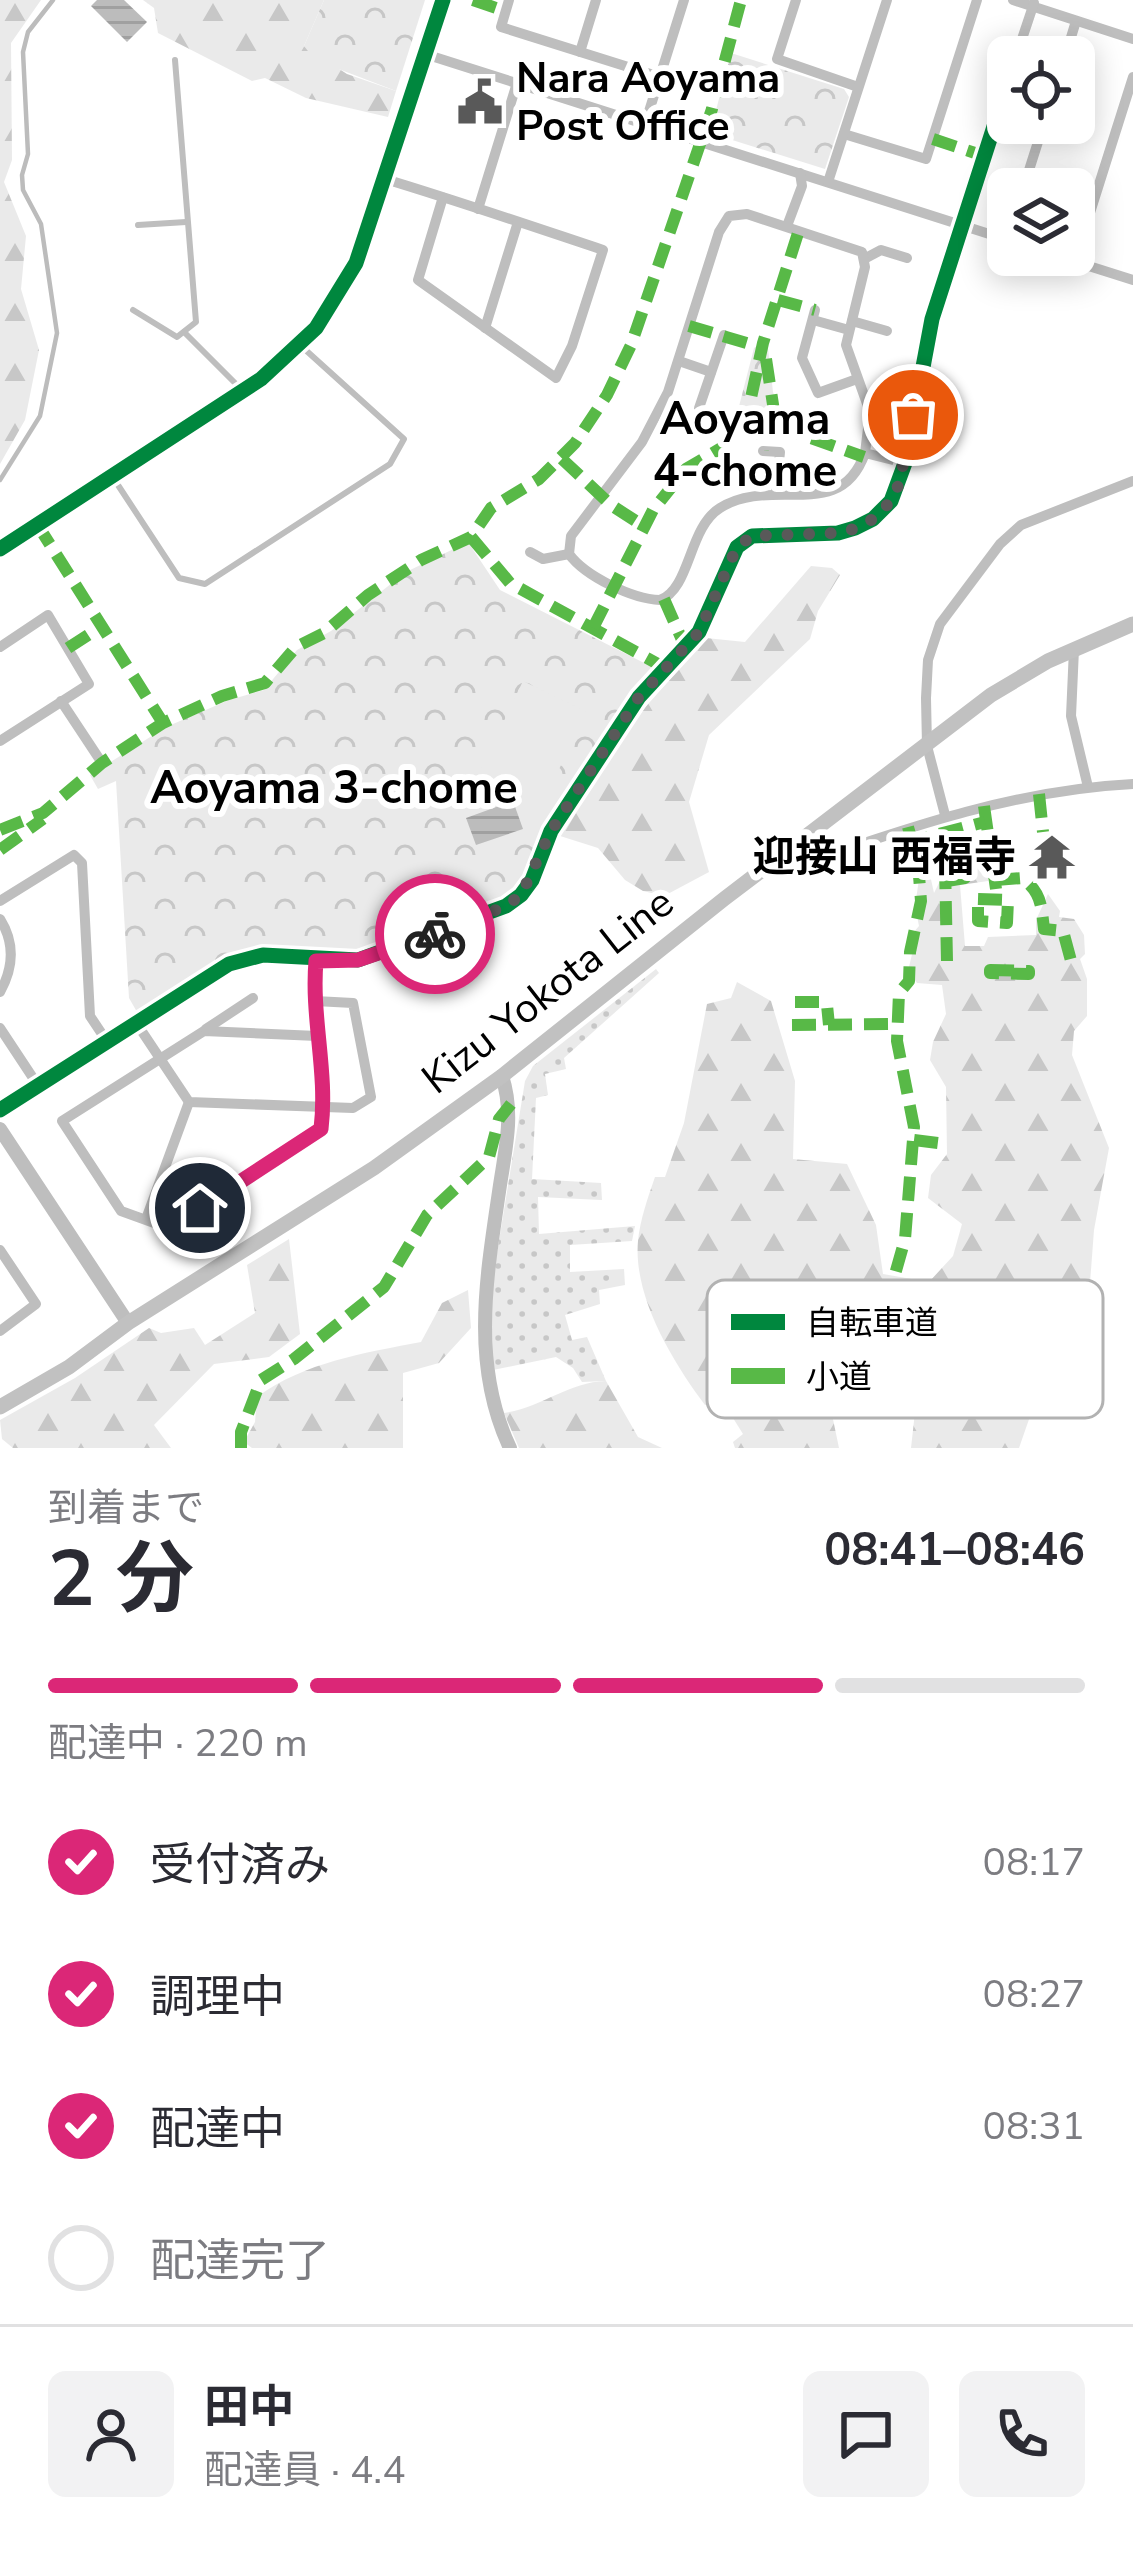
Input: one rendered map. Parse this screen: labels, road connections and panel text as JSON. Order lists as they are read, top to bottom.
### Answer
{
  "streets": {
    "main road": ["Kizu Yokota Line"]
  },
  "districts": ["Aoyama 4-chome", "Aoyama 3-chome"],
  "places": {
    "public building": ["Nara Aoyama Post Office"],
    "temple": ["迎接山 西福寺"]
  },
  "legend": ["自転車道", "小道"],
  "page": {
    "heading": ["2 分", "到着まで", "08:41–08:46"],
    "panel": ["田中", "配達員 · 4.4"],
    "bar": "配達中 · 220 m",
    "list": [
      ["受付済み", "08:17"],
      ["調理中", "08:27"],
      ["配達中", "08:31"],
      "配達完了"
    ]
  }
}
